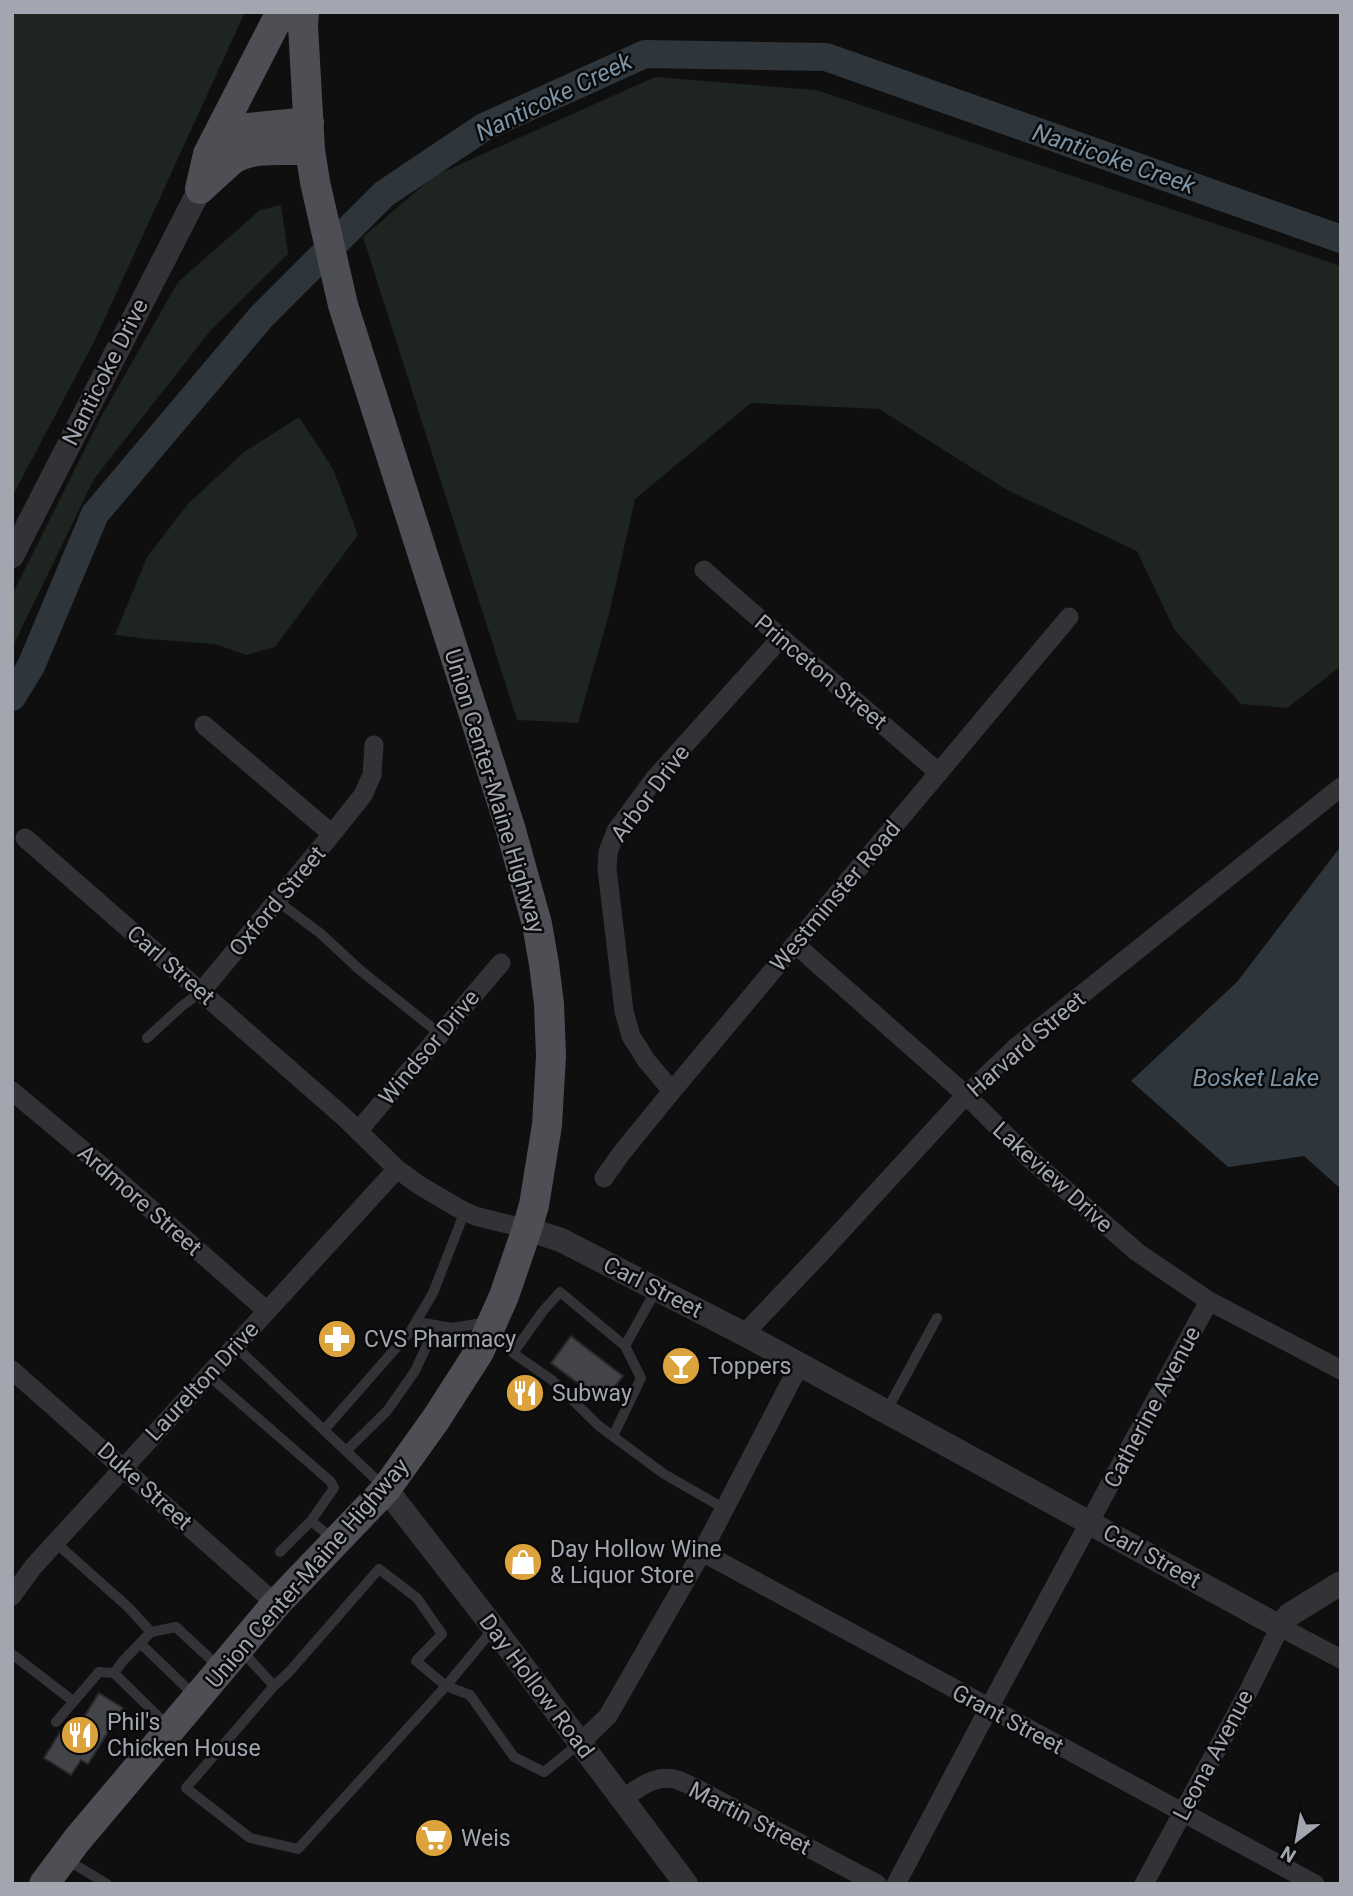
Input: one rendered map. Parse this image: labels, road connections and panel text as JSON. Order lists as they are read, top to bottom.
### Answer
{
  "streets": {
    "main road": ["Union Center-Maine Highway"],
    "street": [
      "Nanticoke Drive",
      "Princeton Street",
      "Arbor Drive",
      "Westminster Road",
      "Oxford Street",
      "Carl Street",
      "Harvard Street",
      "Windsor Drive",
      "Lakeview Drive",
      "Ardmore Street",
      "Laurelton Drive",
      "Catherine Avenue",
      "Duke Street",
      "Day Hollow Road",
      "Grant Street",
      "Leona Avenue",
      "Martin Street"
    ]
  },
  "crossings": [
    ["Princeton Street", "Arbor Drive"],
    ["Princeton Street", "Westminster Road"],
    ["Union Center-Maine Highway", "Carl Street"],
    ["Union Center-Maine Highway", "Duke Street"],
    ["Union Center-Maine Highway", "Day Hollow Road"],
    ["Arbor Drive", "Westminster Road"],
    ["Westminster Road", "Lakeview Drive"],
    ["Oxford Street", "Carl Street"],
    ["Carl Street", "Harvard Street"],
    ["Carl Street", "Windsor Drive"],
    ["Carl Street", "Laurelton Drive"],
    ["Carl Street", "Catherine Avenue"],
    ["Carl Street", "Leona Avenue"],
    ["Harvard Street", "Lakeview Drive"],
    ["Lakeview Drive", "Catherine Avenue"],
    ["Ardmore Street", "Laurelton Drive"],
    ["Laurelton Drive", "Duke Street"],
    ["Catherine Avenue", "Grant Street"],
    ["Day Hollow Road", "Martin Street"],
    ["Grant Street", "Leona Avenue"]
  ],
  "water": ["Nanticoke Creek", "Bosket Lake"],
  "places": {
    "pharmacy": ["CVS Pharmacy"],
    "bar": ["Toppers"],
    "restaurant": ["Subway", "Phil's Chicken House"],
    "shop": ["Day Hollow Wine & Liquor Store"],
    "supermarket": ["Weis"]
  },
  "north": "bottom left"
}
